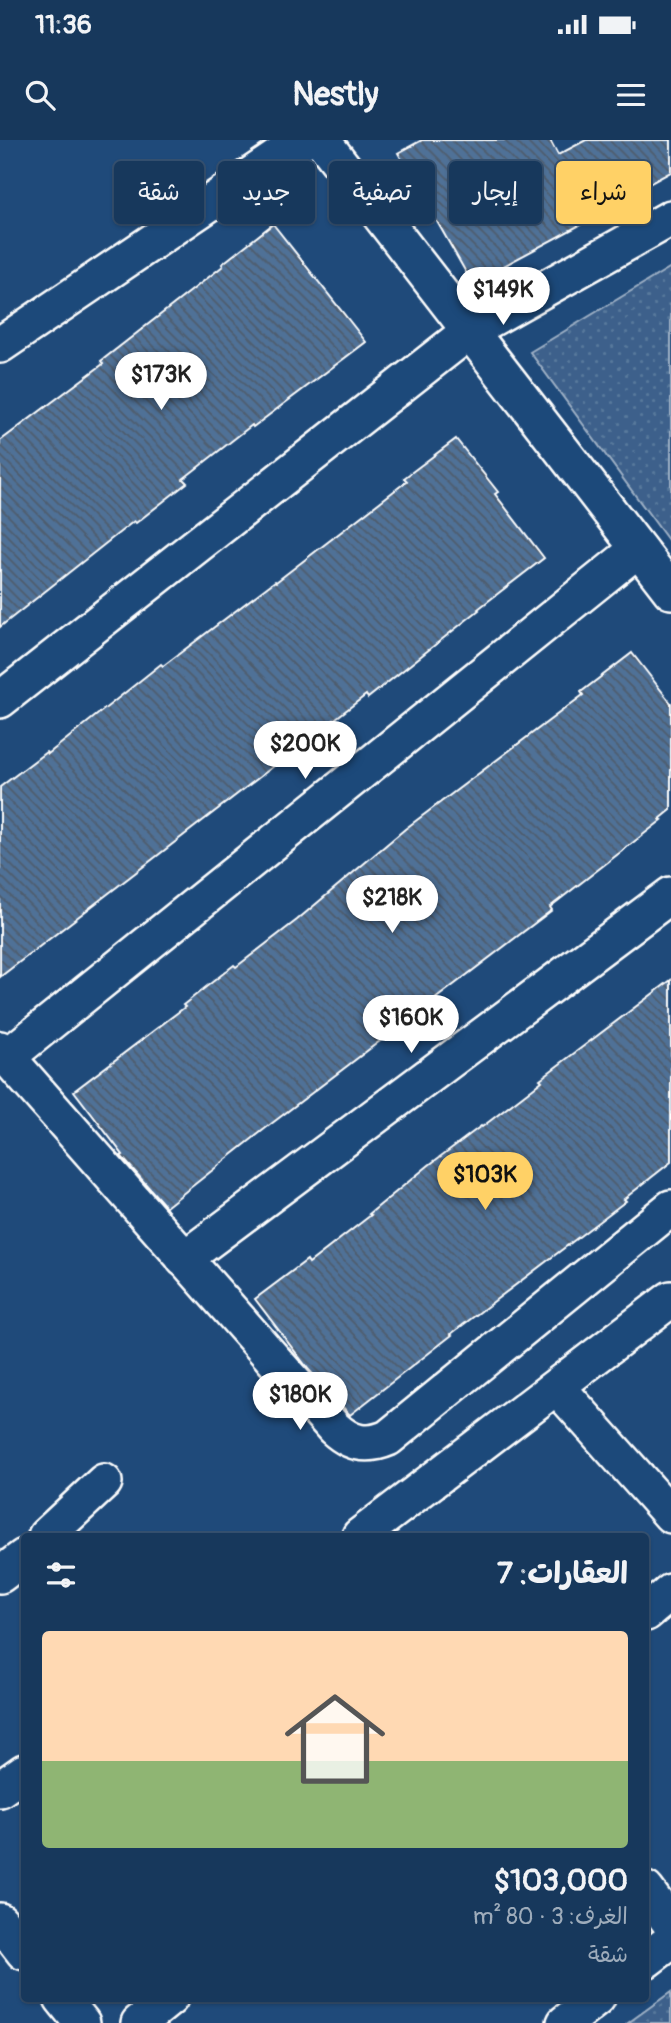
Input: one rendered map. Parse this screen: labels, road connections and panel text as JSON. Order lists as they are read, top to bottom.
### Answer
{
  "page": {
    "status": "11:36",
    "header": "Nestly",
    "chip": [
      "شراء",
      "إيجار",
      "تصفية",
      "جديد",
      "شقة"
    ],
    "price": [
      "$149K",
      "$173K",
      "$200K",
      "$218K",
      "$160K",
      "$103K",
      "$180K"
    ],
    "heading": "العقارات: 7",
    "list": [
      {
        "name": "$103,000",
        "note": "الغرف: 3 · 80 m² · شقة"
      }
    ]
  }
}
